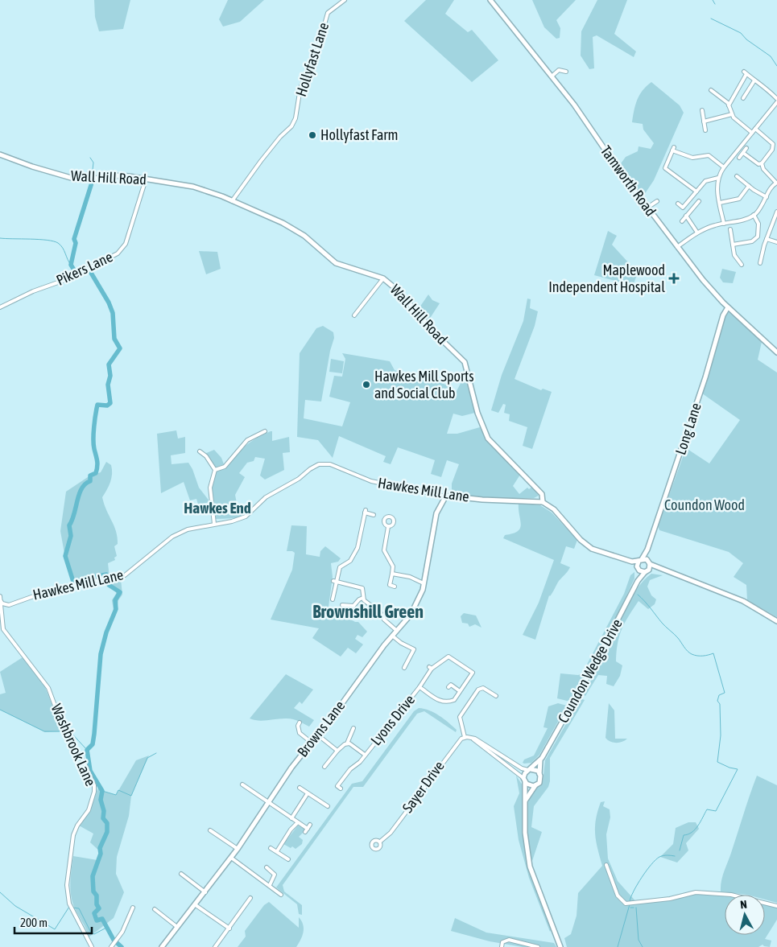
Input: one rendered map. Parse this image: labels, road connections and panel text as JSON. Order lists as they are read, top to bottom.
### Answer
{
  "streets": {
    "street": [
      "Hollyfast Lane",
      "Wall Hill Road",
      "Tamworth Road",
      "Pikers Lane",
      "Long Lane",
      "Hawkes Mill Lane",
      "Coundon Wedge Drive",
      "Lyons Drive",
      "Browns Lane",
      "Washbrook Lane",
      "Sayer Drive"
    ]
  },
  "crossings": [
    ["Hollyfast Lane", "Wall Hill Road"],
    ["Wall Hill Road", "Pikers Lane"],
    ["Wall Hill Road", "Long Lane"],
    ["Wall Hill Road", "Hawkes Mill Lane"],
    ["Wall Hill Road", "Coundon Wedge Drive"],
    ["Tamworth Road", "Long Lane"],
    ["Long Lane", "Coundon Wedge Drive"],
    ["Hawkes Mill Lane", "Browns Lane"],
    ["Hawkes Mill Lane", "Washbrook Lane"]
  ],
  "districts": ["Hawkes End", "Brownshill Green"],
  "parks": ["Coundon Wood"],
  "places": {
    "other": ["Hollyfast Farm", "Hawkes Mill Sports and Social Club"],
    "health": ["Maplewood Independent Hospital"]
  },
  "scale_bar": "200 m",
  "north": "top"
}
